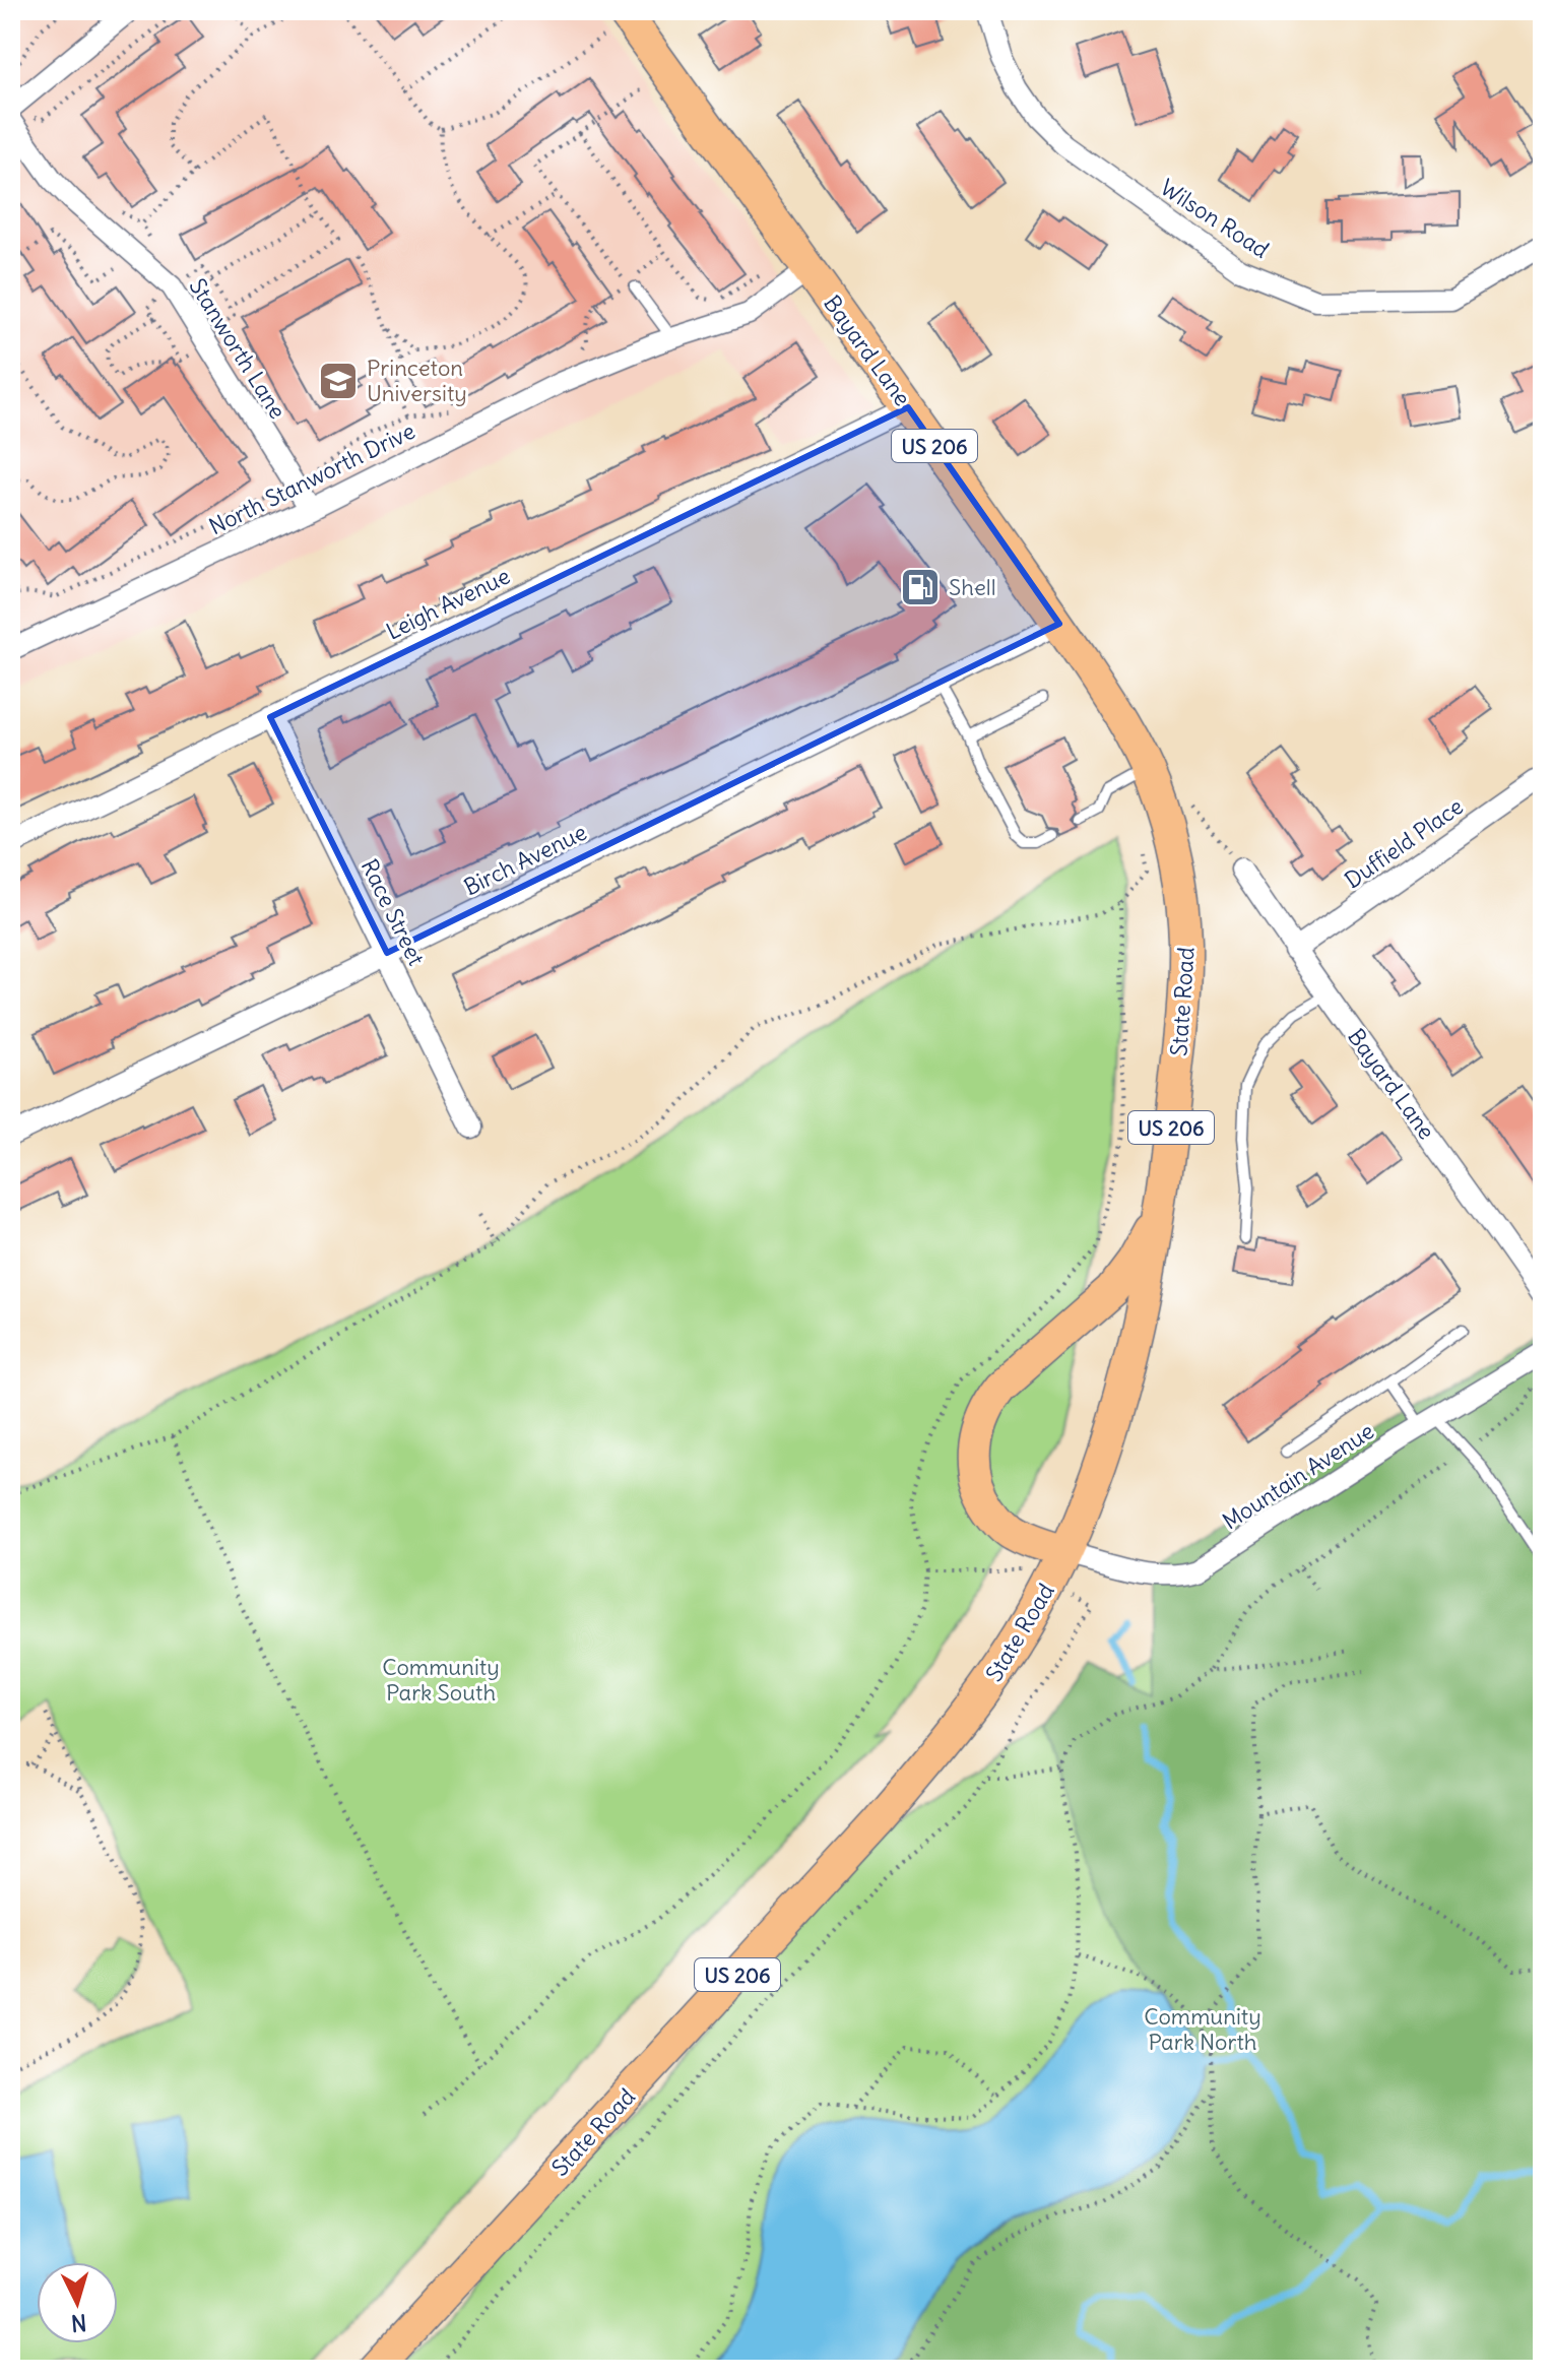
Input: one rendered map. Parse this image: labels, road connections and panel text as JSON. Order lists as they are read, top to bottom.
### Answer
{
  "streets": {
    "highway": ["Bayard Lane", "US 206", "State Road"],
    "street": [
      "Wilson Road",
      "Stanworth Lane",
      "North Stanworth Drive",
      "Leigh Avenue",
      "Duffield Place",
      "Birch Avenue",
      "Race Street",
      "Mountain Avenue"
    ]
  },
  "crossings": [
    ["Stanworth Lane", "North Stanworth Drive"],
    ["Bayard Lane", "North Stanworth Drive"],
    ["Bayard Lane", "Leigh Avenue"],
    ["Bayard Lane", "Duffield Place"],
    ["Bayard Lane", "Birch Avenue"],
    ["Bayard Lane", "State Road"],
    ["Leigh Avenue", "Race Street"],
    ["Birch Avenue", "Race Street"],
    ["State Road", "Mountain Avenue"]
  ],
  "parks": ["Community Park South", "Community Park North"],
  "places": {
    "school or university": ["Princeton University"],
    "fuel station": ["Shell"]
  },
  "north": "bottom"
}
